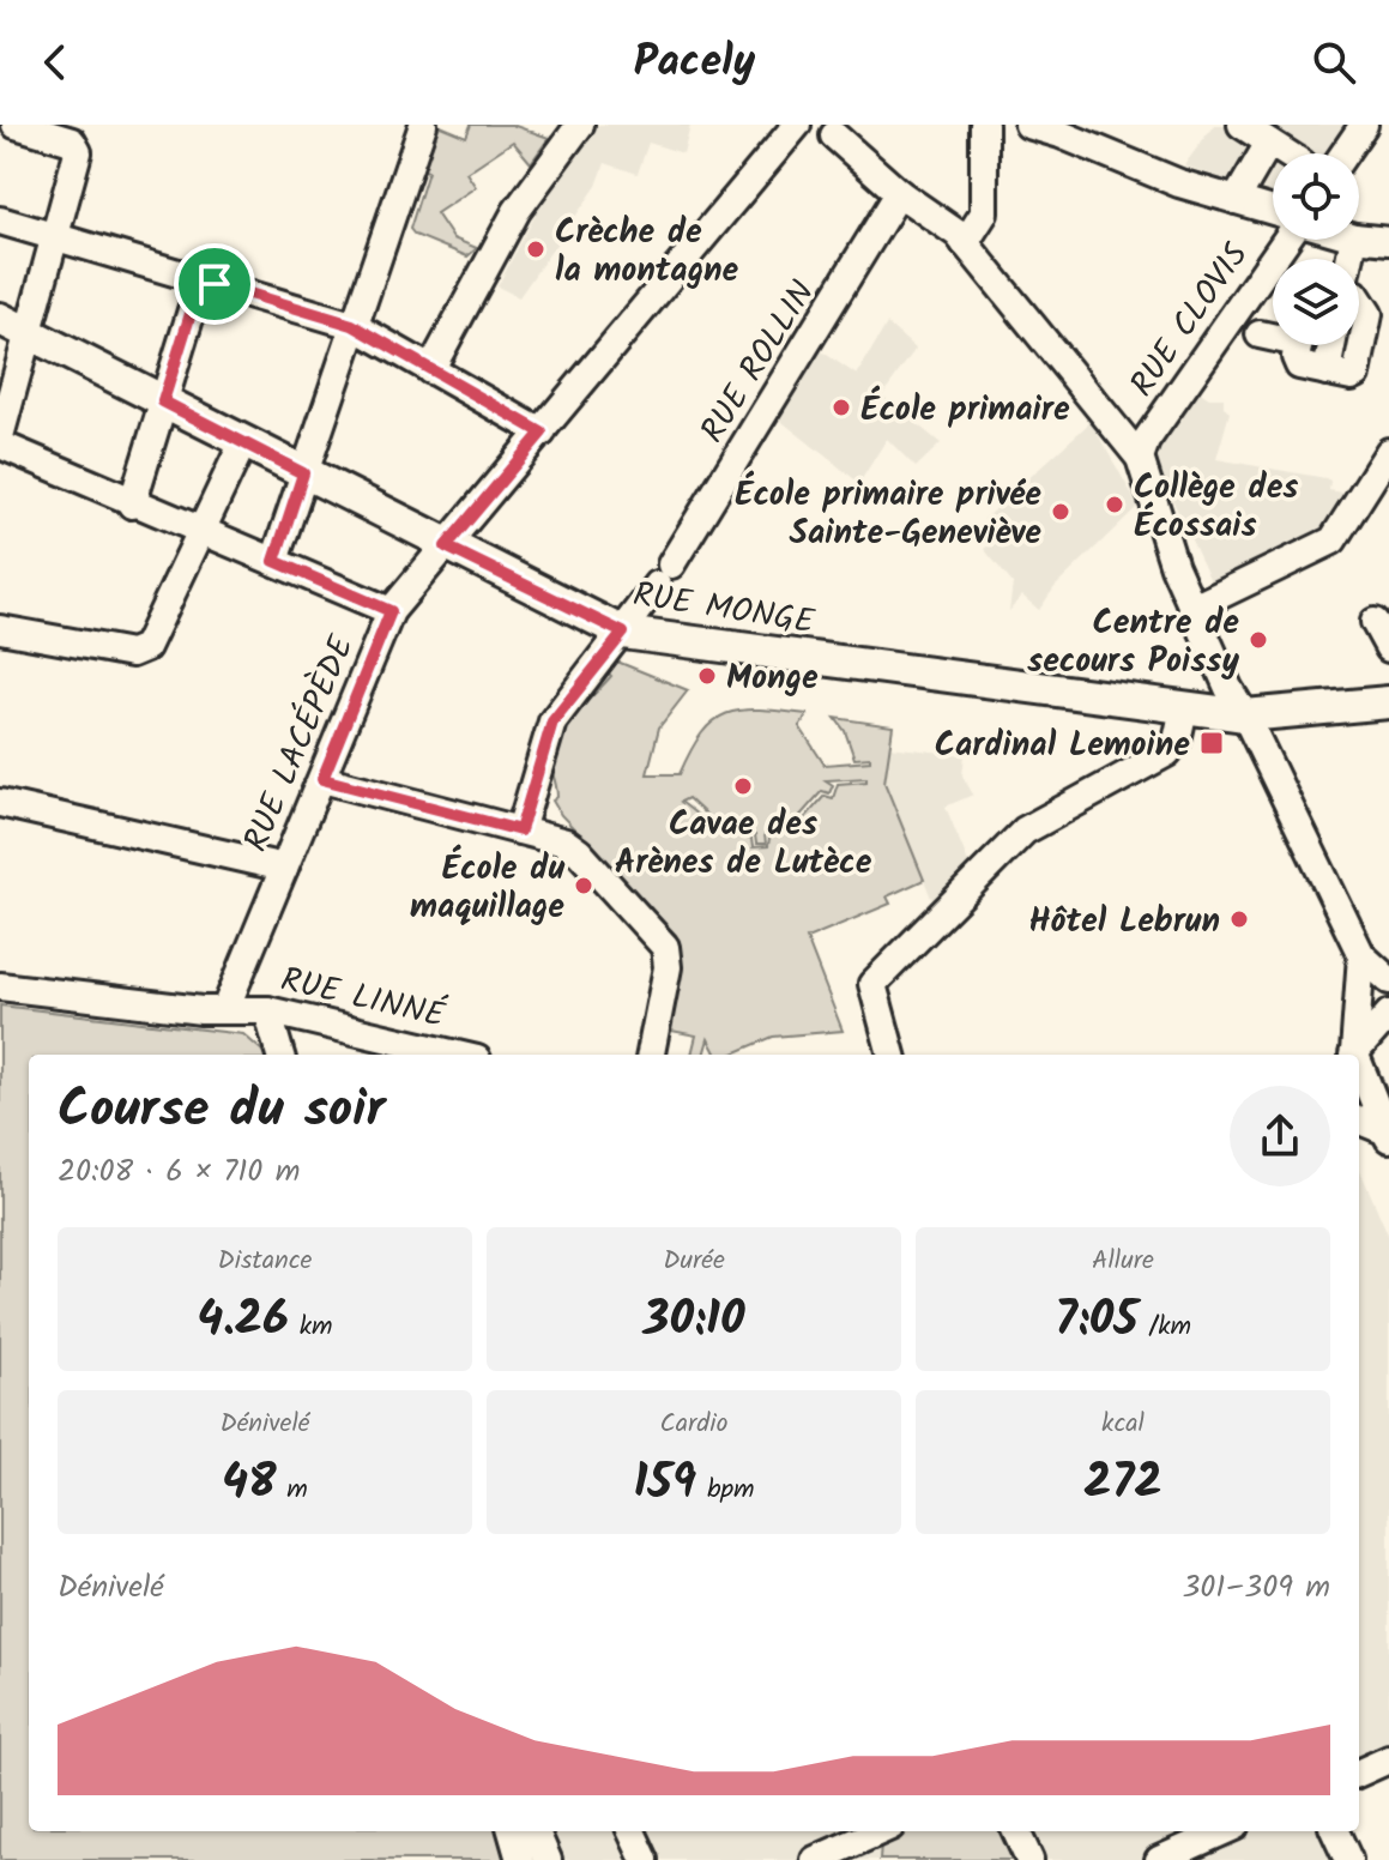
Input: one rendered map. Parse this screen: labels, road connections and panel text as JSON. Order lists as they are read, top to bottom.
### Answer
{
  "streets": {
    "main road": ["RUE MONGE"],
    "street": [
      "RUE CLOVIS",
      "RUE ROLLIN",
      "RUE LACÉPÈDE",
      "RUE LINNÉ"
    ]
  },
  "crossings": [
    ["RUE ROLLIN", "RUE MONGE"],
    ["RUE MONGE", "RUE LACÉPÈDE"],
    ["RUE LACÉPÈDE", "RUE LINNÉ"]
  ],
  "places": {
    "other": [
      "Crèche de la montagne",
      "École primaire",
      "Collège des Écossais",
      "École primaire privée Sainte-Geneviève",
      "Centre de secours Poissy",
      "Monge",
      "Cavae des Arènes de Lutèce",
      "École du maquillage",
      "Hôtel Lebrun"
    ],
    "transit": ["Cardinal Lemoine"]
  },
  "page": {
    "header": "Pacely",
    "heading": ["Course du soir", "20:08 · 6 × 710 m"],
    "stats": [
      ["Distance", "4.26 km"],
      ["Durée", "30:10"],
      ["Allure", "7:05 /km"],
      ["Dénivelé", "48 m"],
      ["Cardio", "159 bpm"],
      ["kcal", "272"]
    ],
    "chart": ["Dénivelé", "301–309 m"]
  }
}
